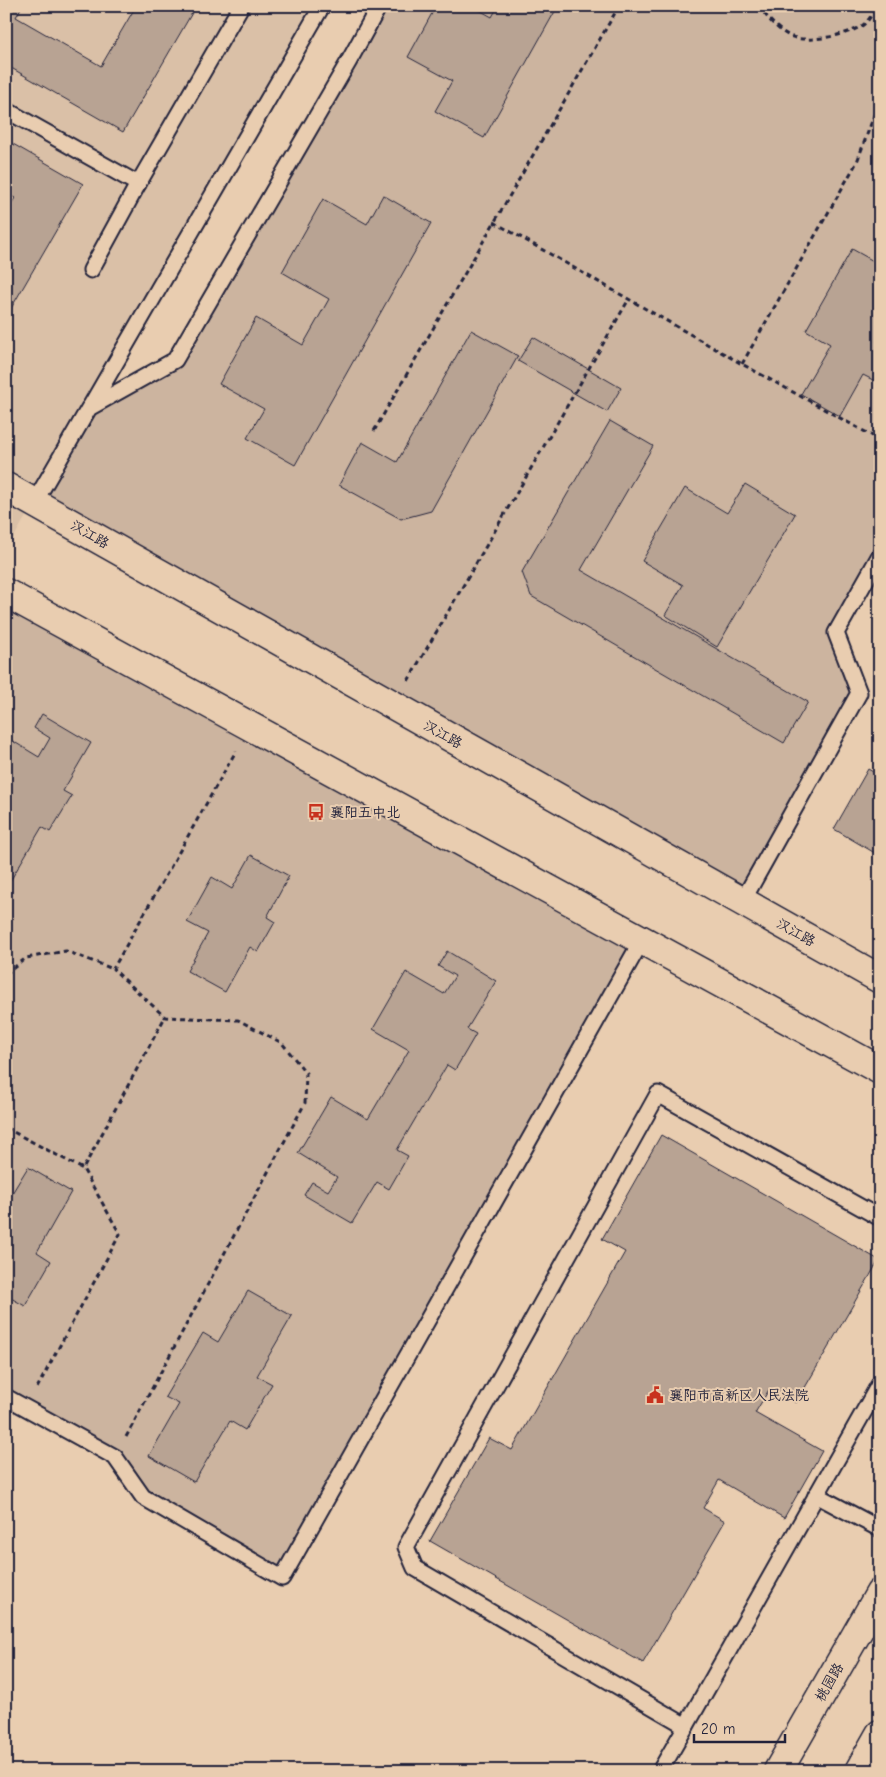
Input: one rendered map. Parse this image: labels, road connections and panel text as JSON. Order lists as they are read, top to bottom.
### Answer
{
  "streets": {
    "main road": ["汉江路", "桃园路"]
  },
  "places": {
    "bus stop": ["襄阳五中北"],
    "public building": ["襄阳市高新区人民法院"]
  },
  "scale_bar": "20 m"
}
